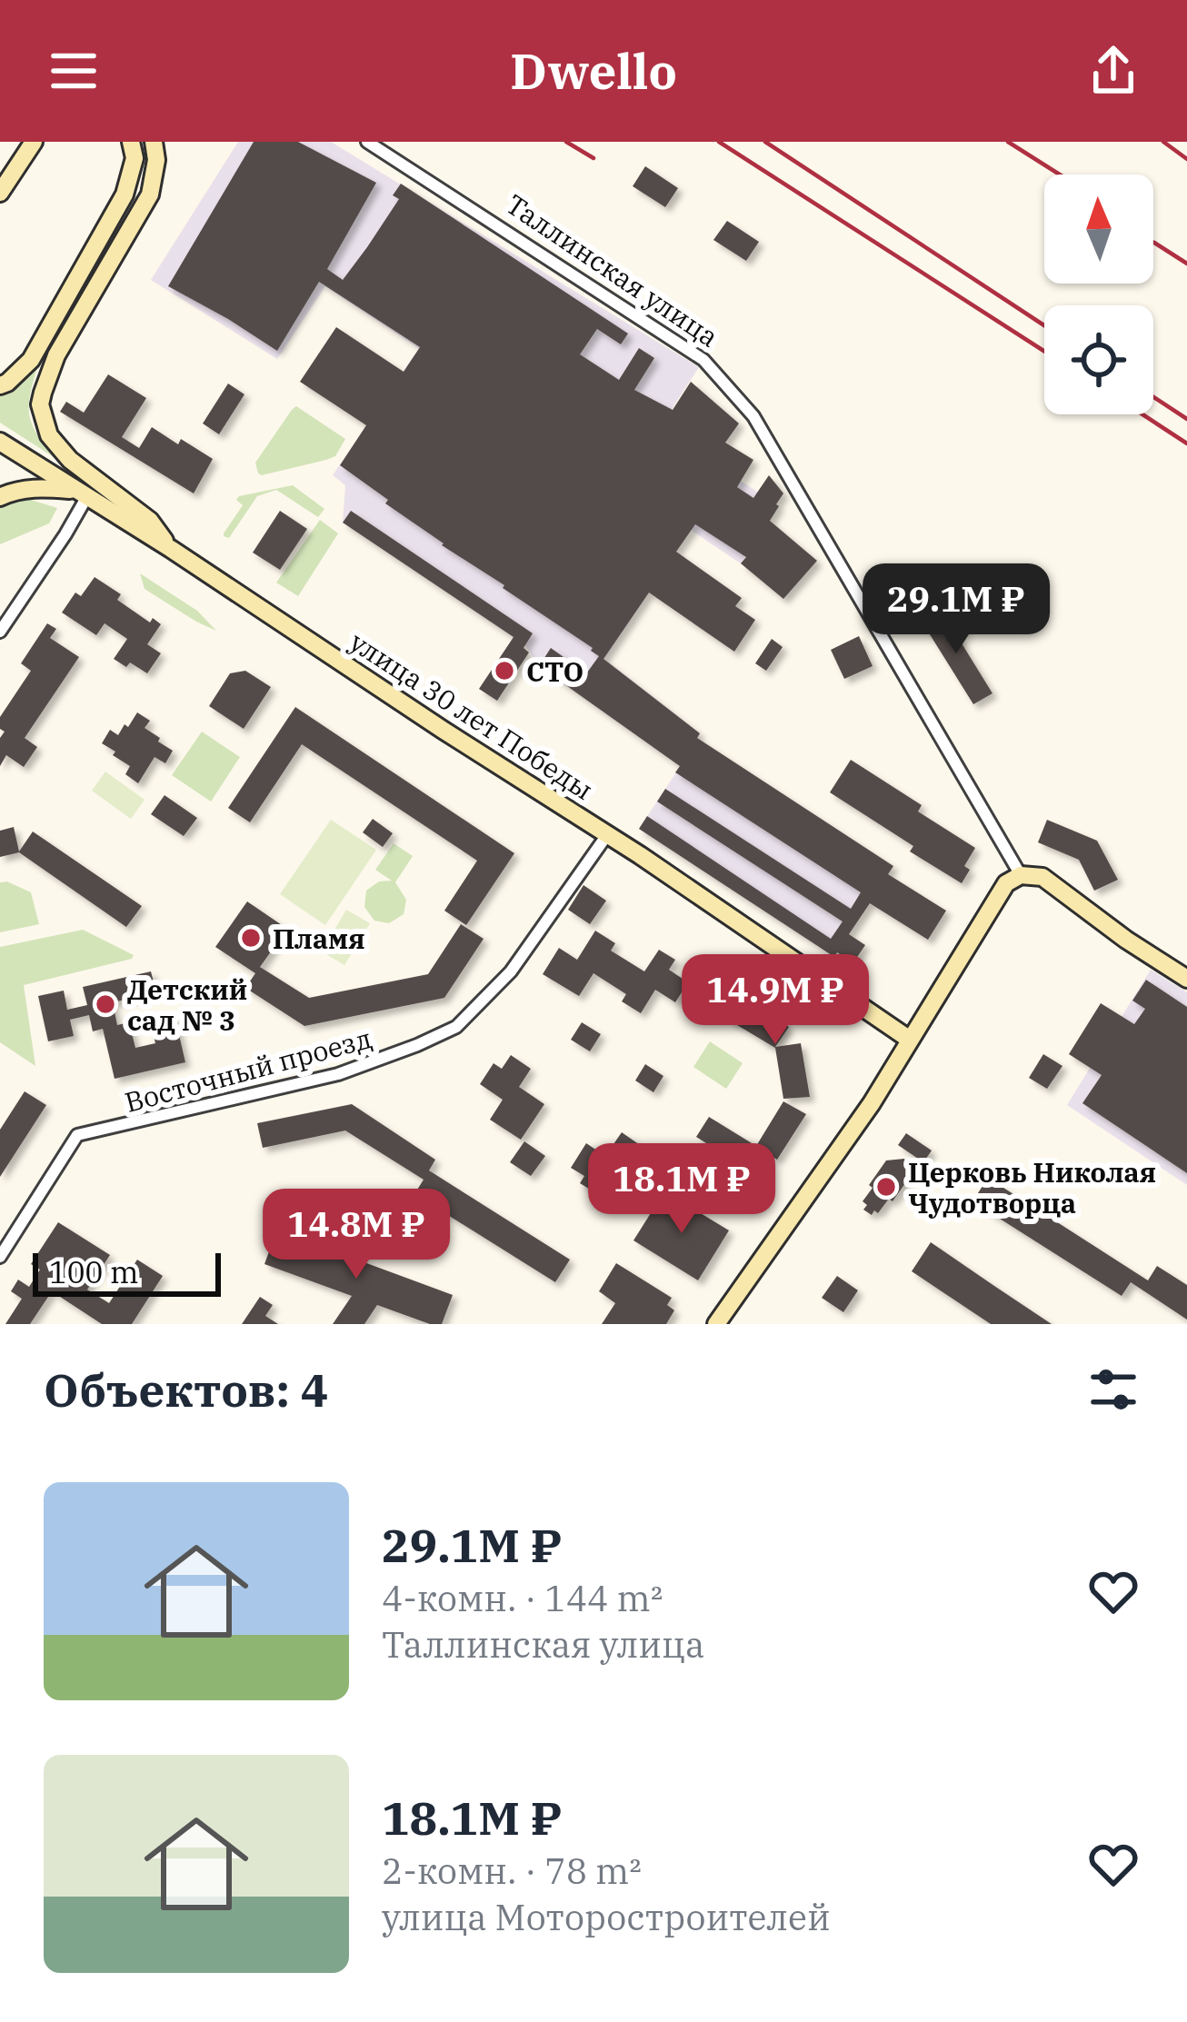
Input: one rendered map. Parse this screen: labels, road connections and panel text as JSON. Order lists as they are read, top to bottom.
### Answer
{
  "streets": {
    "street": ["Таллинская улица", "улица 30 лет Победы", "Восточный проезд"]
  },
  "crossings": [
    ["улица 30 лет Победы", "Восточный проезд"]
  ],
  "places": [
    "СТО",
    "Пламя",
    "Детский сад № 3",
    "Церковь Николая Чудотворца"
  ],
  "scale_bar": "100 m",
  "north": "top",
  "page": {
    "header": "Dwello",
    "price": [
      "29.1M ₽",
      "14.9M ₽",
      "18.1M ₽",
      "14.8M ₽"
    ],
    "scale": "100 m",
    "heading": "Объектов: 4",
    "list": [
      {
        "name": "29.1M ₽",
        "note": "4-комн. · 144 m² · Таллинская улица"
      },
      {
        "name": "18.1M ₽",
        "note": "2-комн. · 78 m² · улица Моторостроителей"
      }
    ]
  }
}
